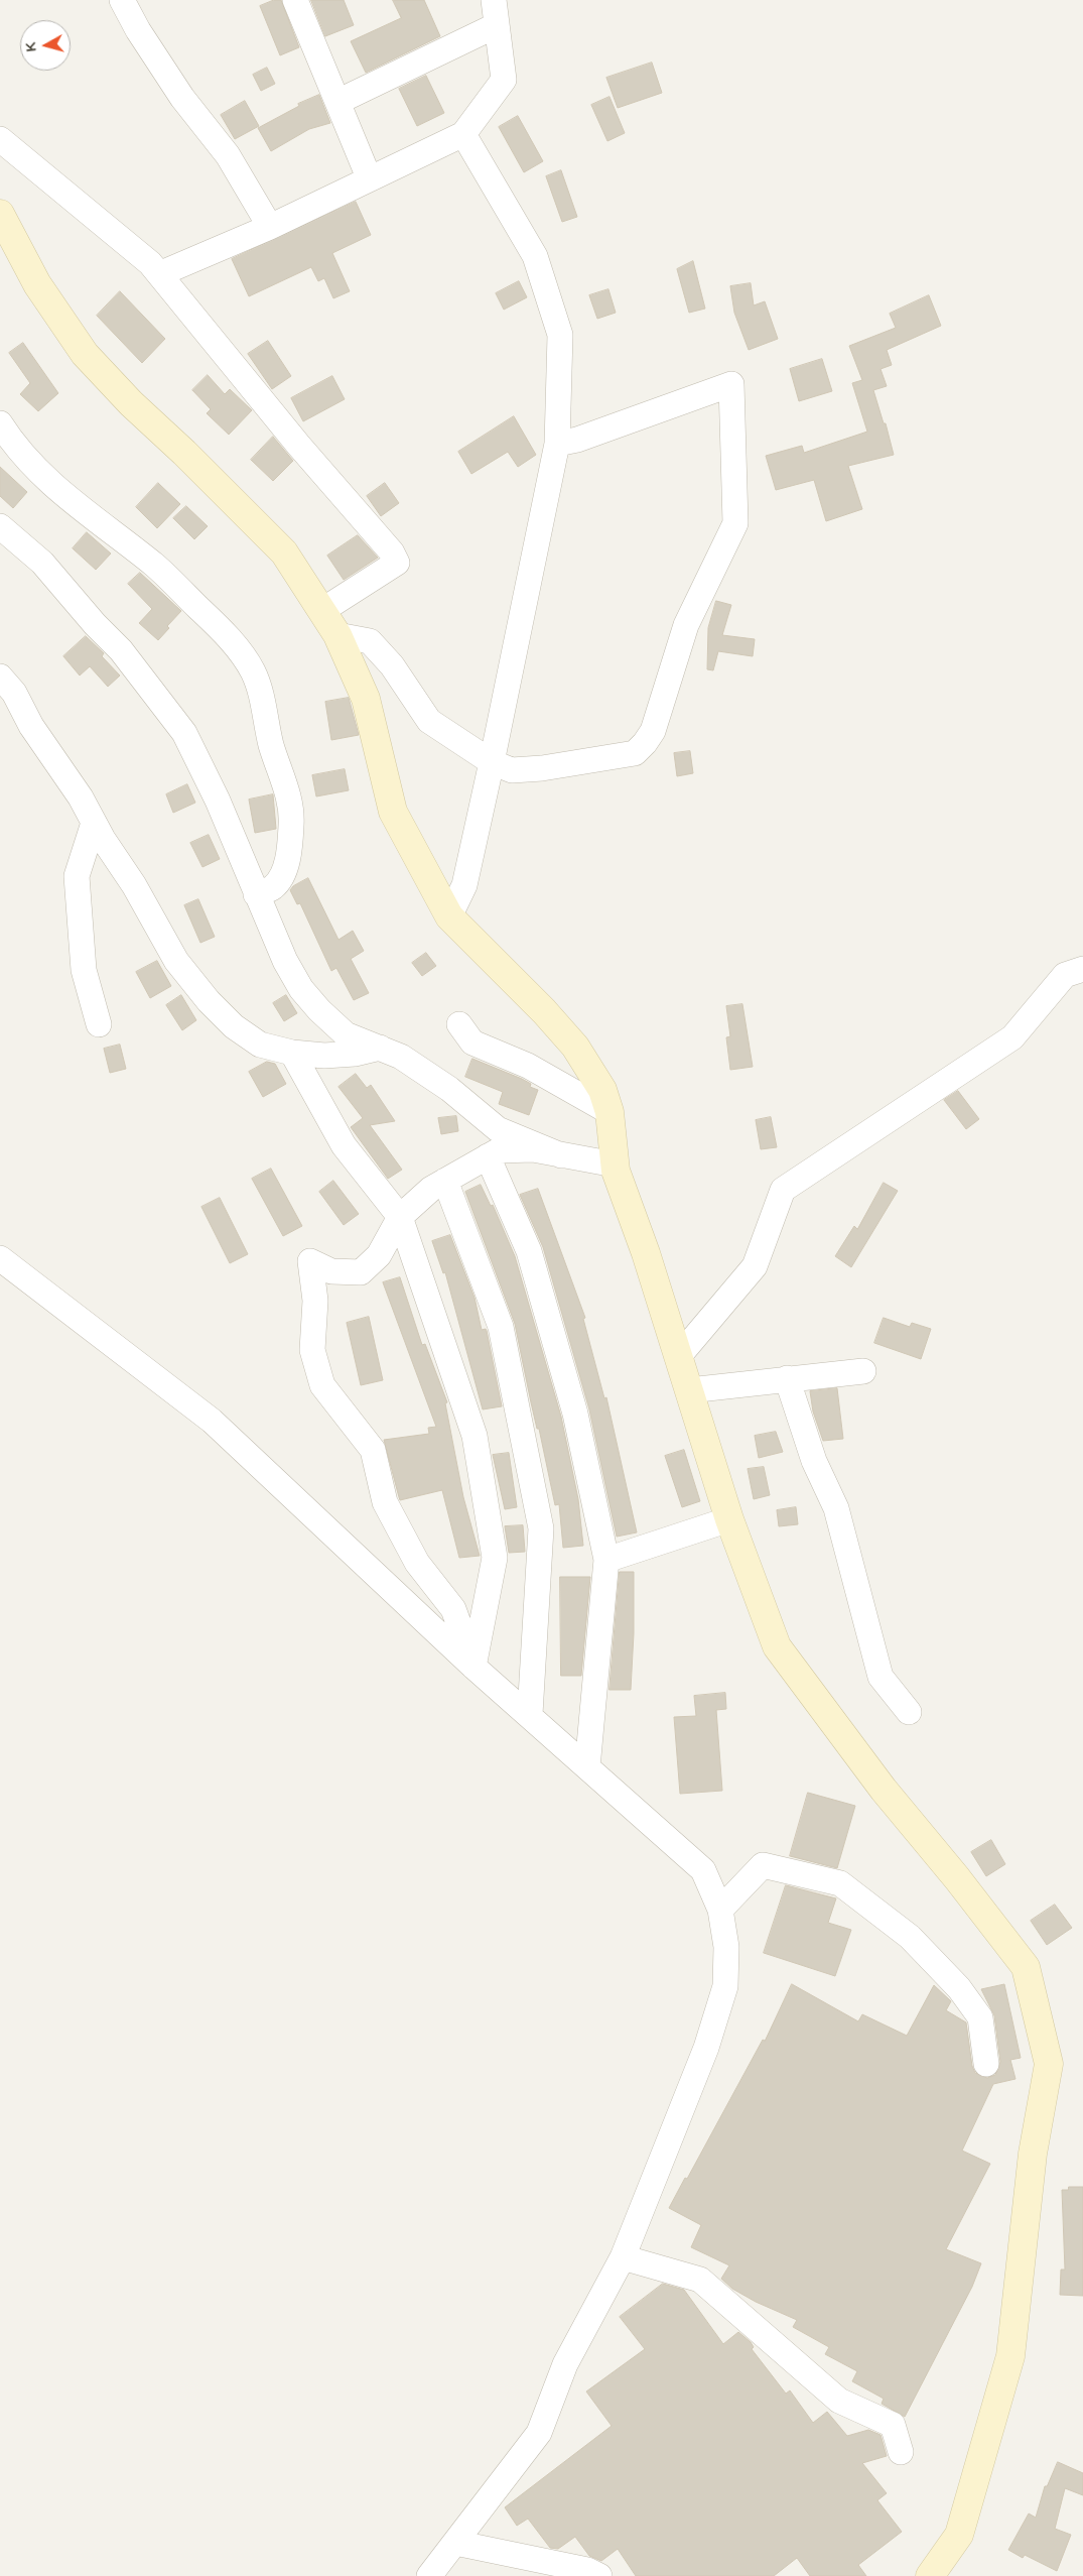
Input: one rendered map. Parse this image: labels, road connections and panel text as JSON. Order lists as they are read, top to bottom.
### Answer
{
  "north": "left"
}
